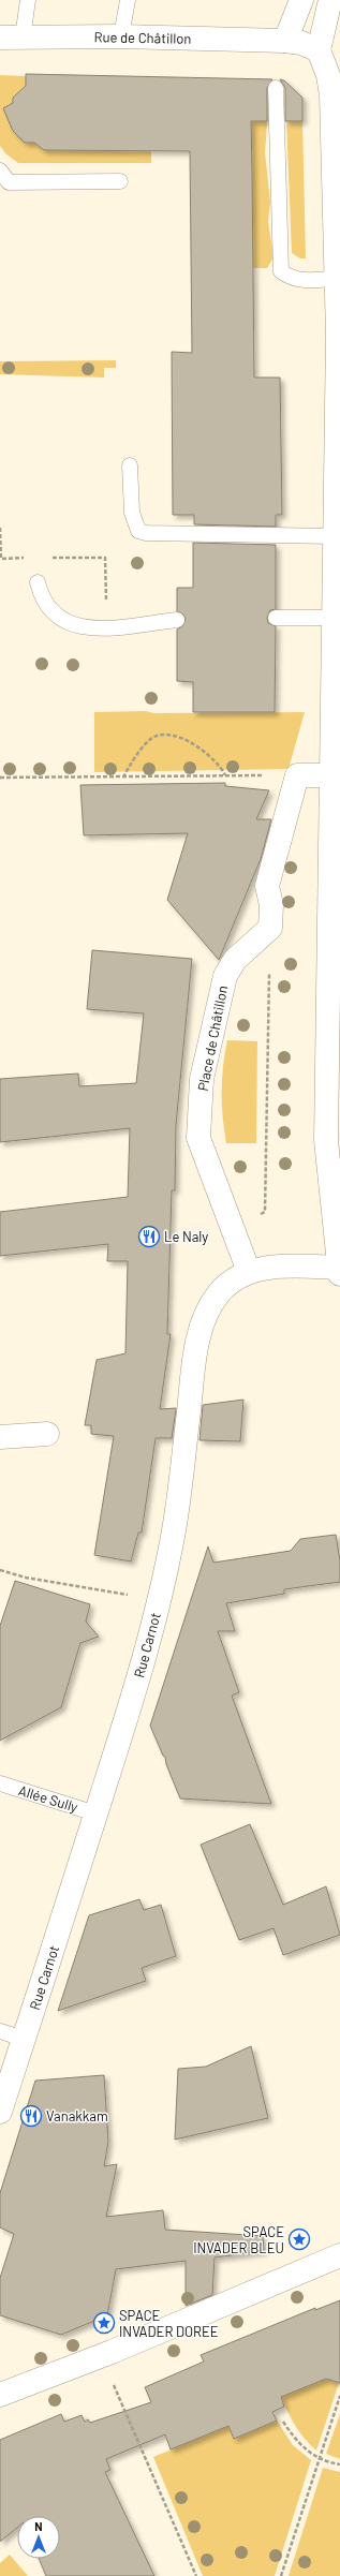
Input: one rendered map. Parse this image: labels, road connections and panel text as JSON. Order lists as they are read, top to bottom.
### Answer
{
  "streets": {
    "street": ["Rue de Châtillon", "Place de Châtillon", "Rue Carnot"],
    "lane": ["Allée Sully"]
  },
  "crossings": [
    ["Place de Châtillon", "Rue Carnot"],
    ["Rue Carnot", "Allée Sully"]
  ],
  "places": {
    "restaurant": ["Le Naly", "Vanakkam"],
    "place": ["SPACE INVADER BLEU", "SPACE INVADER DOREE"]
  },
  "north": "top"
}
